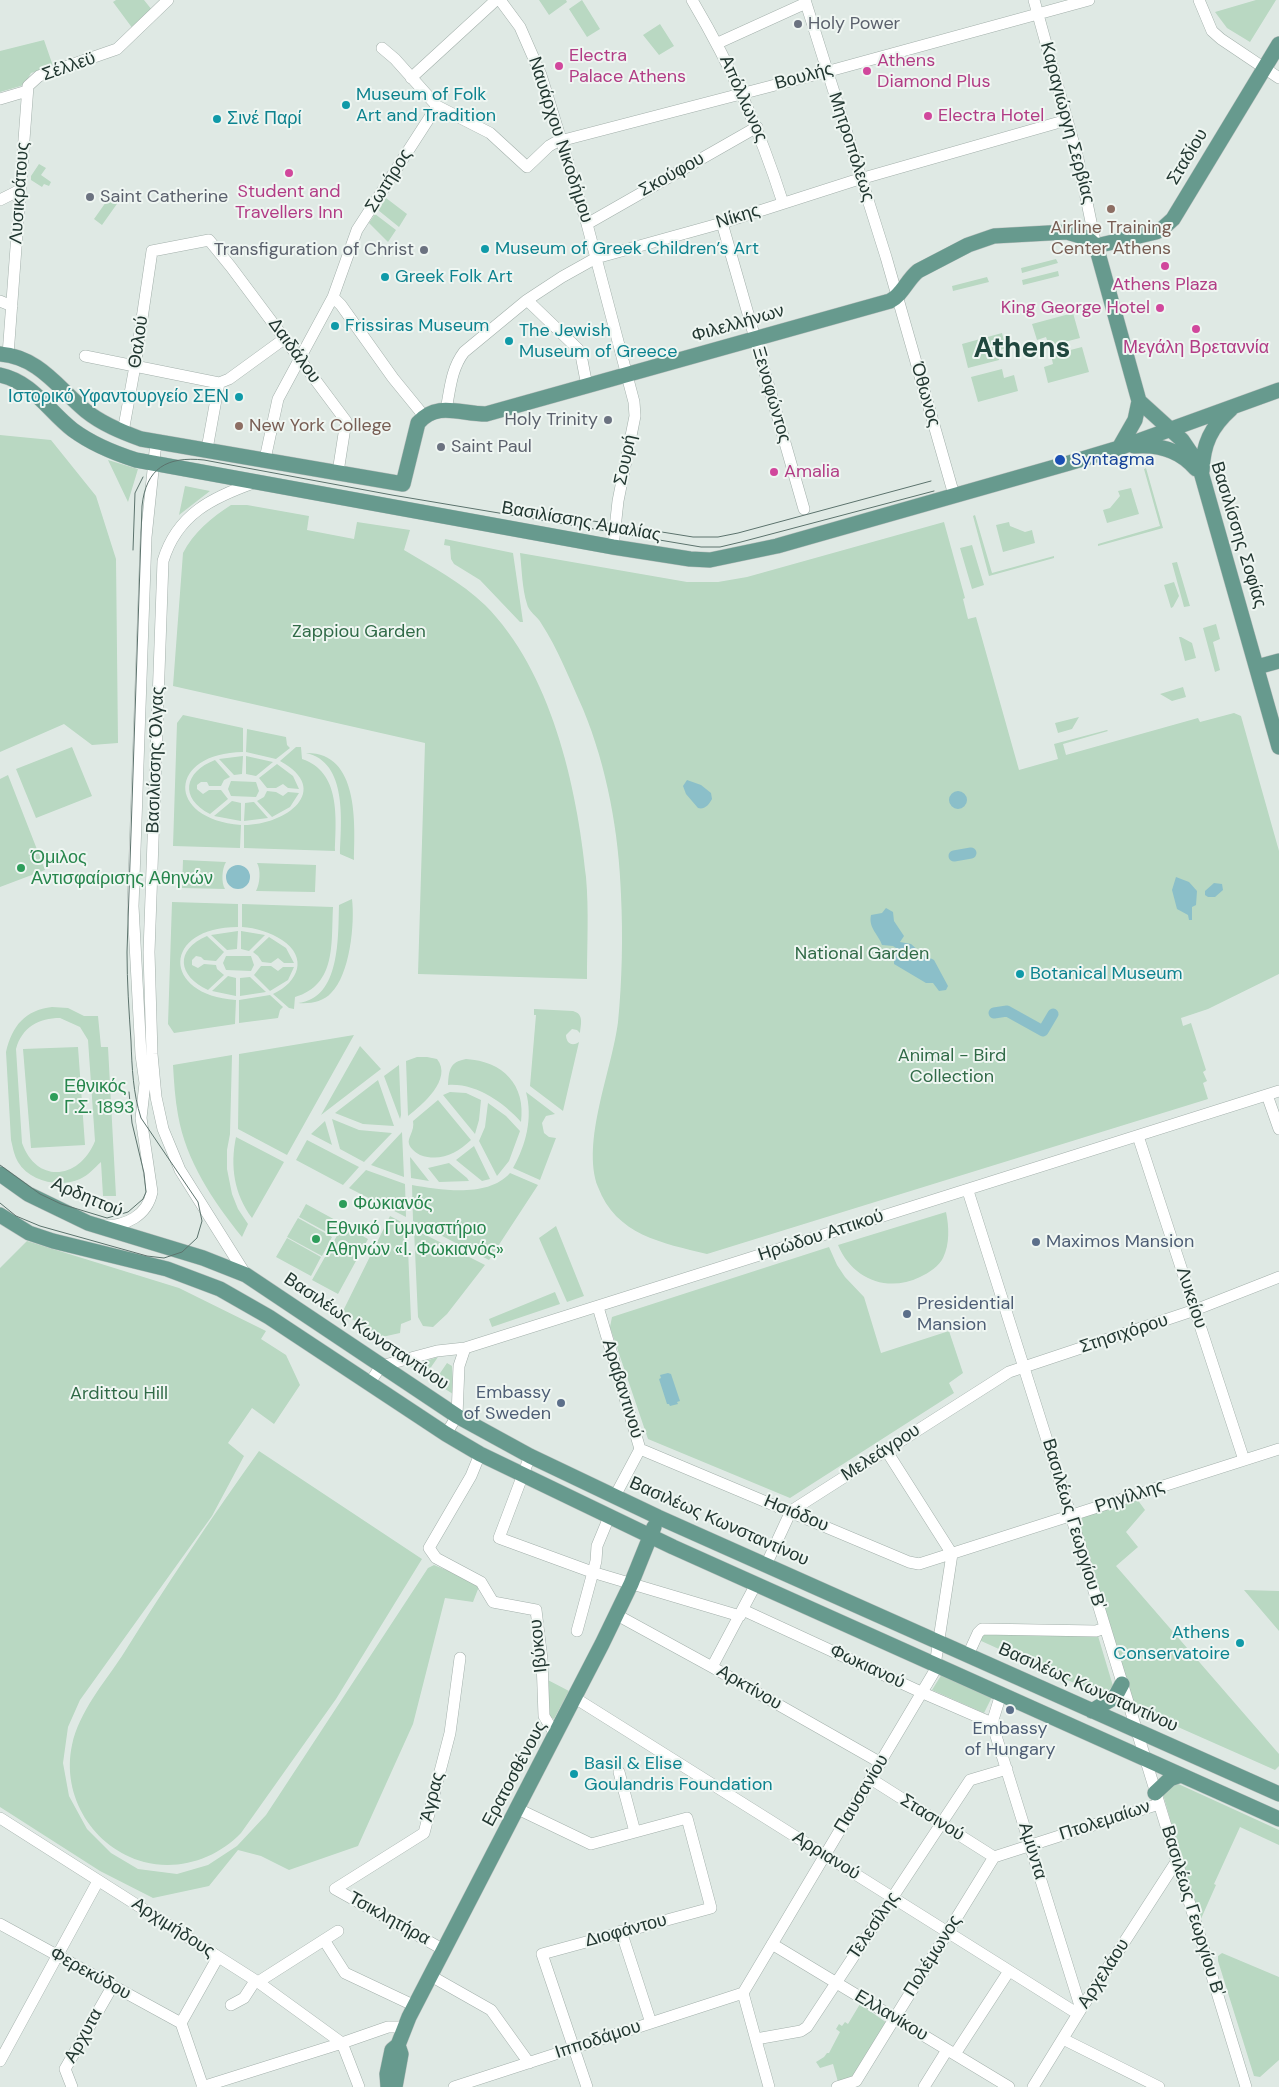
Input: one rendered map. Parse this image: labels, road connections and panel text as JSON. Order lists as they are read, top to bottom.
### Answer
{
  "streets": {
    "main road": [
      "Σταδίου",
      "Φιλελλήνων",
      "Βασιλίσσης Αμαλίας",
      "Βασιλίσσης Σοφίας",
      "Αρδηττού",
      "Βασιλέως Κωνσταντίνου",
      "Ερατοσθένους"
    ],
    "street": [
      "Σέλλεϋ",
      "Βουλής",
      "Απόλλωνος",
      "Καραγιώργη Σερβίας",
      "Ναυάρχου Νικοδήμου",
      "Μητροπόλεως",
      "Σκούφου",
      "Σωτήρος",
      "Λυσικράτους",
      "Νίκης",
      "Θαλού",
      "Δαιδάλου",
      "Ξενοφώντος",
      "Όθωνος",
      "Σουρή",
      "Βασιλίσσης Όλγας",
      "Ηρώδου Αττικού",
      "Λυκείου",
      "Στησιχόρου",
      "Αραβαντινού",
      "Μελεάγρου",
      "Ρηγίλλης",
      "Ησιόδου",
      "Βασιλέως Γεωργίου Β'",
      "Ιβύκου",
      "Φωκιανού",
      "Αρκτίνου",
      "Παυσανίου",
      "Άγρας",
      "Στασινού",
      "Πτολεμαίων",
      "Αμύντα",
      "Αρριανού",
      "Τσικλητήρα",
      "Τελεσίλης",
      "Αρχιμήδους",
      "Διοφάντου",
      "Πολέμωνος",
      "Φερεκύδου",
      "Αρχελάου",
      "Ελλανίκου",
      "Αρχυτα",
      "Ιπποδάμου"
    ]
  },
  "crossings": [
    ["Σέλλεϋ", "Λυσικράτους"],
    ["Βουλής", "Απόλλωνος"],
    ["Βουλής", "Καραγιώργη Σερβίας"],
    ["Βουλής", "Ναυάρχου Νικοδήμου"],
    ["Βουλής", "Μητροπόλεως"],
    ["Βουλής", "Σωτήρος"],
    ["Απόλλωνος", "Σκούφου"],
    ["Απόλλωνος", "Νίκης"],
    ["Καραγιώργη Σερβίας", "Σταδίου"],
    ["Καραγιώργη Σερβίας", "Νίκης"],
    ["Ναυάρχου Νικοδήμου", "Σκούφου"],
    ["Ναυάρχου Νικοδήμου", "Νίκης"],
    ["Ναυάρχου Νικοδήμου", "Φιλελλήνων"],
    ["Ναυάρχου Νικοδήμου", "Σουρή"],
    ["Μητροπόλεως", "Νίκης"],
    ["Μητροπόλεως", "Φιλελλήνων"],
    ["Μητροπόλεως", "Όθωνος"],
    ["Σωτήρος", "Δαιδάλου"],
    ["Νίκης", "Φιλελλήνων"],
    ["Νίκης", "Ξενοφώντος"],
    ["Φιλελλήνων", "Ξενοφώντος"],
    ["Φιλελλήνων", "Όθωνος"],
    ["Φιλελλήνων", "Σουρή"],
    ["Θαλού", "Δαιδάλου"],
    ["Όθωνος", "Βασιλίσσης Αμαλίας"],
    ["Σουρή", "Βασιλίσσης Αμαλίας"],
    ["Βασιλίσσης Αμαλίας", "Βασιλίσσης Σοφίας"],
    ["Βασιλίσσης Αμαλίας", "Βασιλίσσης Όλγας"],
    ["Βασιλίσσης Όλγας", "Αρδηττού"],
    ["Βασιλίσσης Όλγας", "Βασιλέως Κωνσταντίνου"],
    ["Αρδηττού", "Βασιλέως Κωνσταντίνου"],
    ["Ηρώδου Αττικού", "Λυκείου"],
    ["Ηρώδου Αττικού", "Βασιλέως Κωνσταντίνου"],
    ["Ηρώδου Αττικού", "Αραβαντινού"],
    ["Ηρώδου Αττικού", "Βασιλέως Γεωργίου Β'"],
    ["Λυκείου", "Στησιχόρου"],
    ["Λυκείου", "Ρηγίλλης"],
    ["Βασιλέως Κωνσταντίνου", "Αραβαντινού"],
    ["Βασιλέως Κωνσταντίνου", "Βασιλέως Γεωργίου Β'"],
    ["Βασιλέως Κωνσταντίνου", "Ερατοσθένους"],
    ["Βασιλέως Κωνσταντίνου", "Παυσανίου"],
    ["Στησιχόρου", "Μελεάγρου"],
    ["Στησιχόρου", "Βασιλέως Γεωργίου Β'"],
    ["Αραβαντινού", "Ησιόδου"],
    ["Μελεάγρου", "Ησιόδου"],
    ["Μελεάγρου", "Βασιλέως Γεωργίου Β'"],
    ["Ρηγίλλης", "Ησιόδου"],
    ["Ρηγίλλης", "Βασιλέως Γεωργίου Β'"],
    ["Ρηγίλλης", "Παυσανίου"],
    ["Ησιόδου", "Παυσανίου"],
    ["Βασιλέως Γεωργίου Β'", "Πτολεμαίων"],
    ["Βασιλέως Γεωργίου Β'", "Αρχελάου"],
    ["Ιβύκου", "Ερατοσθένους"],
    ["Φωκιανού", "Ερατοσθένους"],
    ["Φωκιανού", "Παυσανίου"],
    ["Φωκιανού", "Αμύντα"],
    ["Αρκτίνου", "Ερατοσθένους"],
    ["Αρκτίνου", "Παυσανίου"],
    ["Ερατοσθένους", "Αρριανού"],
    ["Ερατοσθένους", "Τσικλητήρα"],
    ["Παυσανίου", "Στασινού"],
    ["Παυσανίου", "Αρριανού"],
    ["Παυσανίου", "Ελλανίκου"],
    ["Παυσανίου", "Ιπποδάμου"],
    ["Άγρας", "Τσικλητήρα"],
    ["Στασινού", "Πτολεμαίων"],
    ["Στασινού", "Τελεσίλης"],
    ["Στασινού", "Πολέμωνος"],
    ["Πτολεμαίων", "Αμύντα"],
    ["Πτολεμαίων", "Πολέμωνος"],
    ["Αμύντα", "Αρριανού"],
    ["Αμύντα", "Τελεσίλης"],
    ["Αμύντα", "Αρχελάου"],
    ["Αρριανού", "Τελεσίλης"],
    ["Αρριανού", "Πολέμωνος"],
    ["Αρριανού", "Αρχελάου"],
    ["Τελεσίλης", "Ελλανίκου"],
    ["Διοφάντου", "Ιπποδάμου"],
    ["Πολέμωνος", "Ελλανίκου"],
    ["Φερεκύδου", "Αρχυτα"]
  ],
  "districts": ["Athens"],
  "parks": [
    "Zappiou Garden",
    "National Garden",
    "Animal - Bird Collection",
    "Ardittou Hill"
  ],
  "places": [
    "Holy Power",
    "Electra Palace Athens",
    "Athens Diamond Plus",
    "Museum of Folk Art and Tradition",
    "Electra Hotel",
    "Σινέ Παρί",
    "Student and Travellers Inn",
    "Saint Catherine",
    "Airline Training Center Athens",
    "Museum of Greek Children’s Art",
    "Transfiguration of Christ",
    "Athens Plaza",
    "Greek Folk Art",
    "King George Hotel",
    "Frissiras Museum",
    "Μεγάλη Βρεταννία",
    "The Jewish Museum of Greece",
    "Ιστορικό Υφαντουργείο ΣΕΝ",
    "Holy Trinity",
    "New York College",
    "Saint Paul",
    "Syntagma",
    "Amalia",
    "Όμιλος Αντισφαίρισης Αθηνών",
    "Botanical Museum",
    "Εθνικός Γ.Σ. 1893",
    "Φωκιανός",
    "Εθνικό Γυμναστήριο Αθηνών «Ι. Φωκιανός»",
    "Maximos Mansion",
    "Presidential Mansion",
    "Embassy of Sweden",
    "Athens Conservatoire",
    "Embassy of Hungary",
    "Basil & Elise Goulandris Foundation"
  ]
}
